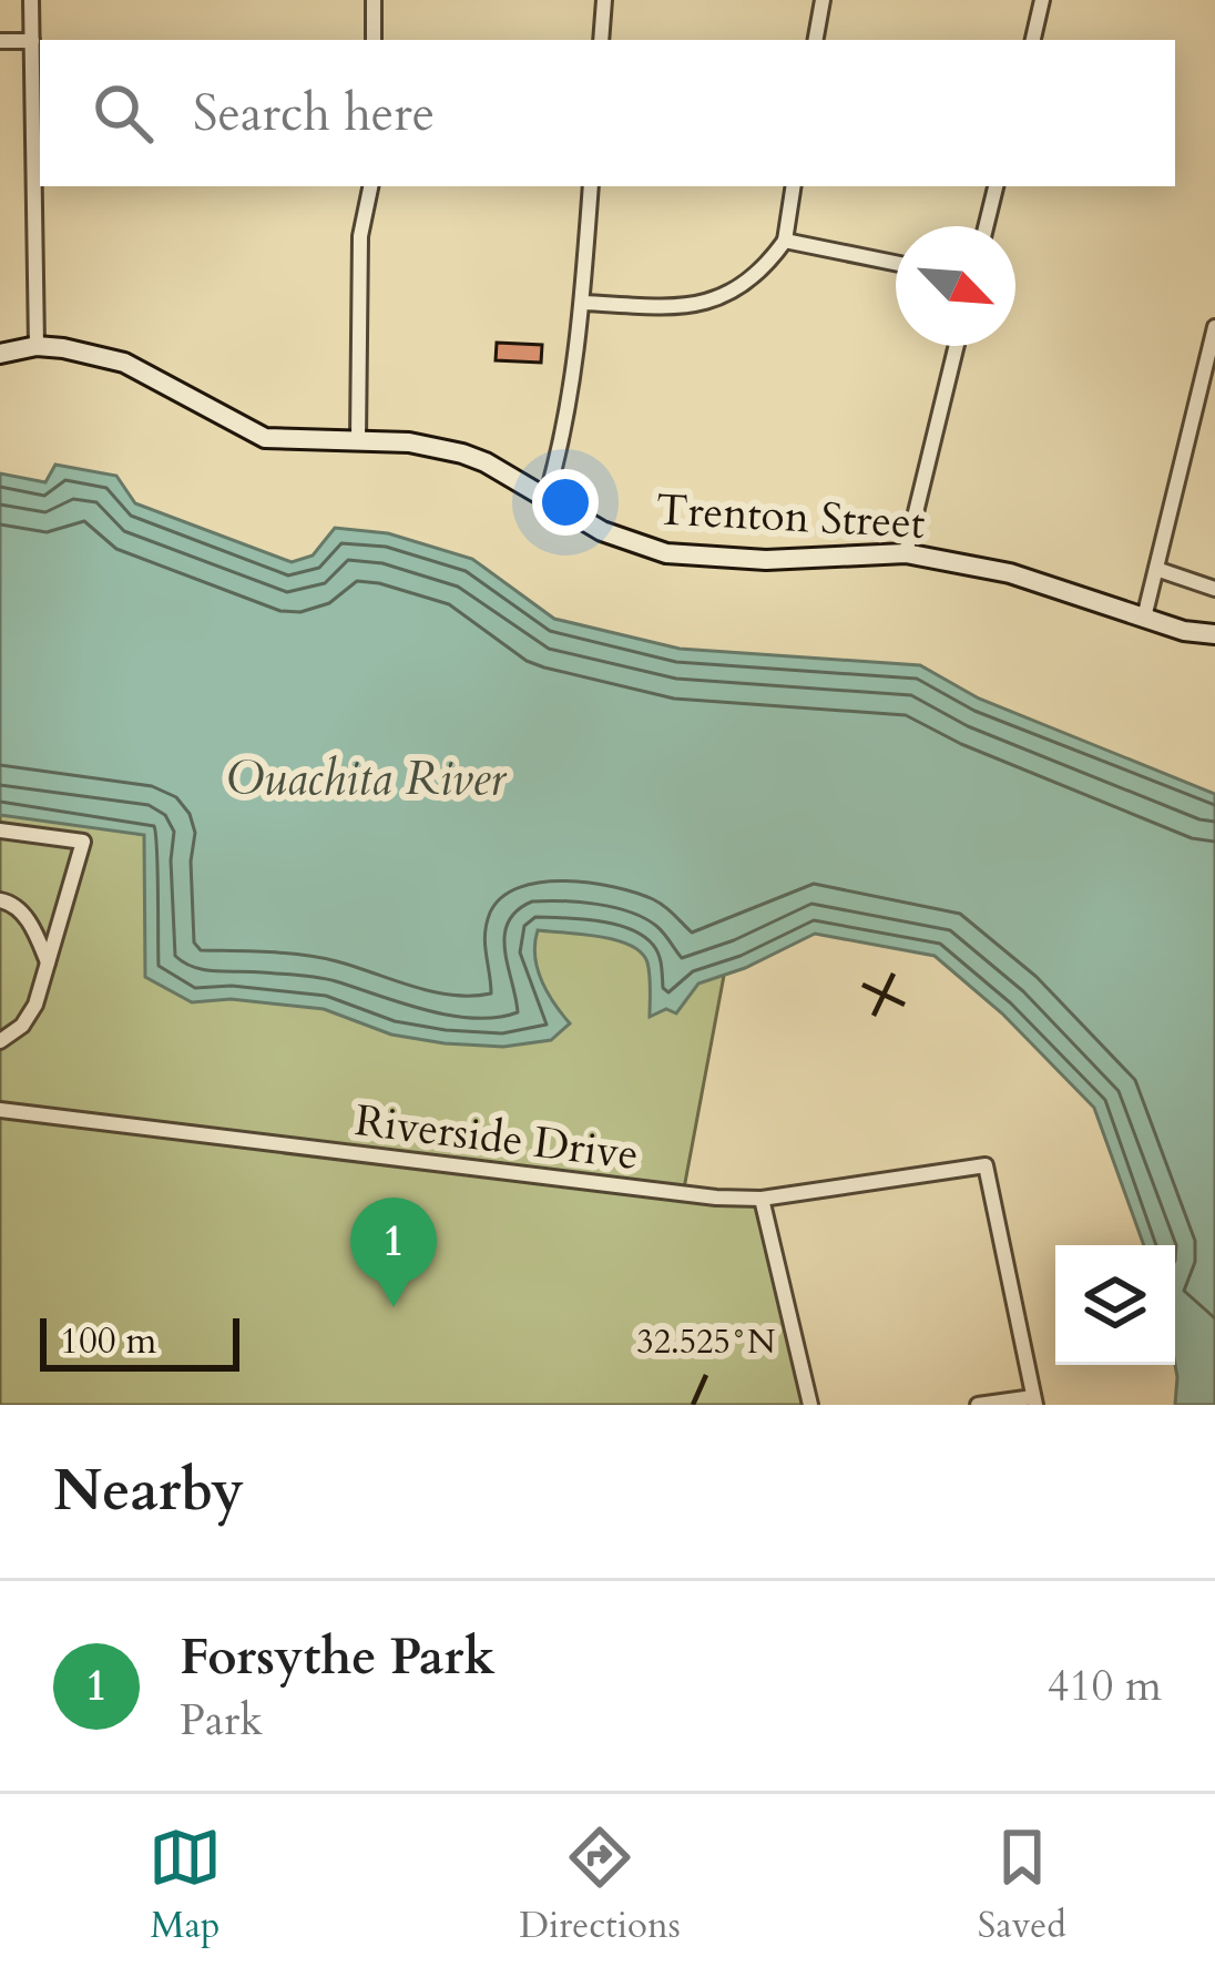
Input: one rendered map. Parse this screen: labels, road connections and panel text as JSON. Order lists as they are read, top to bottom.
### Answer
{
  "streets": {
    "street": ["Trenton Street", "Riverside Drive"]
  },
  "water": ["Ouachita River"],
  "scale_bar": "100 m",
  "north": "bottom right",
  "page": {
    "search": "Search here",
    "pins": "1",
    "scale": "100 m",
    "heading": "Nearby",
    "list": [
      {
        "mark": "1",
        "name": "Forsythe Park",
        "note": "Park",
        "value": "410 m"
      }
    ],
    "nav": ["Map", "Directions", "Saved"]
  },
  "coordinates": ["32.525°N"]
}
